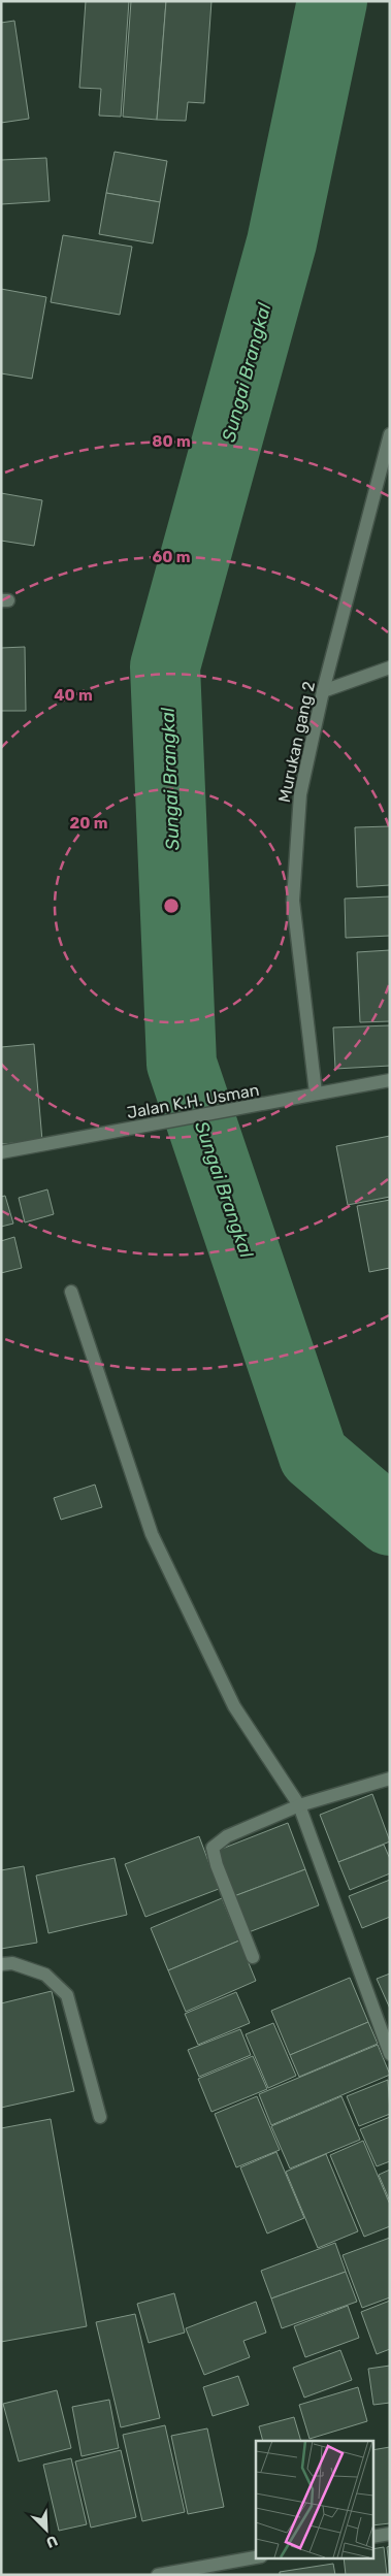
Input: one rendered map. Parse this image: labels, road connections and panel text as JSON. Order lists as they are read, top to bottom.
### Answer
{
  "streets": {
    "street": ["Murukan gang 2", "Jalan K.H. Usman"]
  },
  "crossings": [
    ["Murukan gang 2", "Jalan K.H. Usman"]
  ],
  "water": ["Sungai Brangkal"],
  "north": "bottom right",
  "rings": [
    "80 m",
    "60 m",
    "40 m",
    "20 m"
  ]
}
